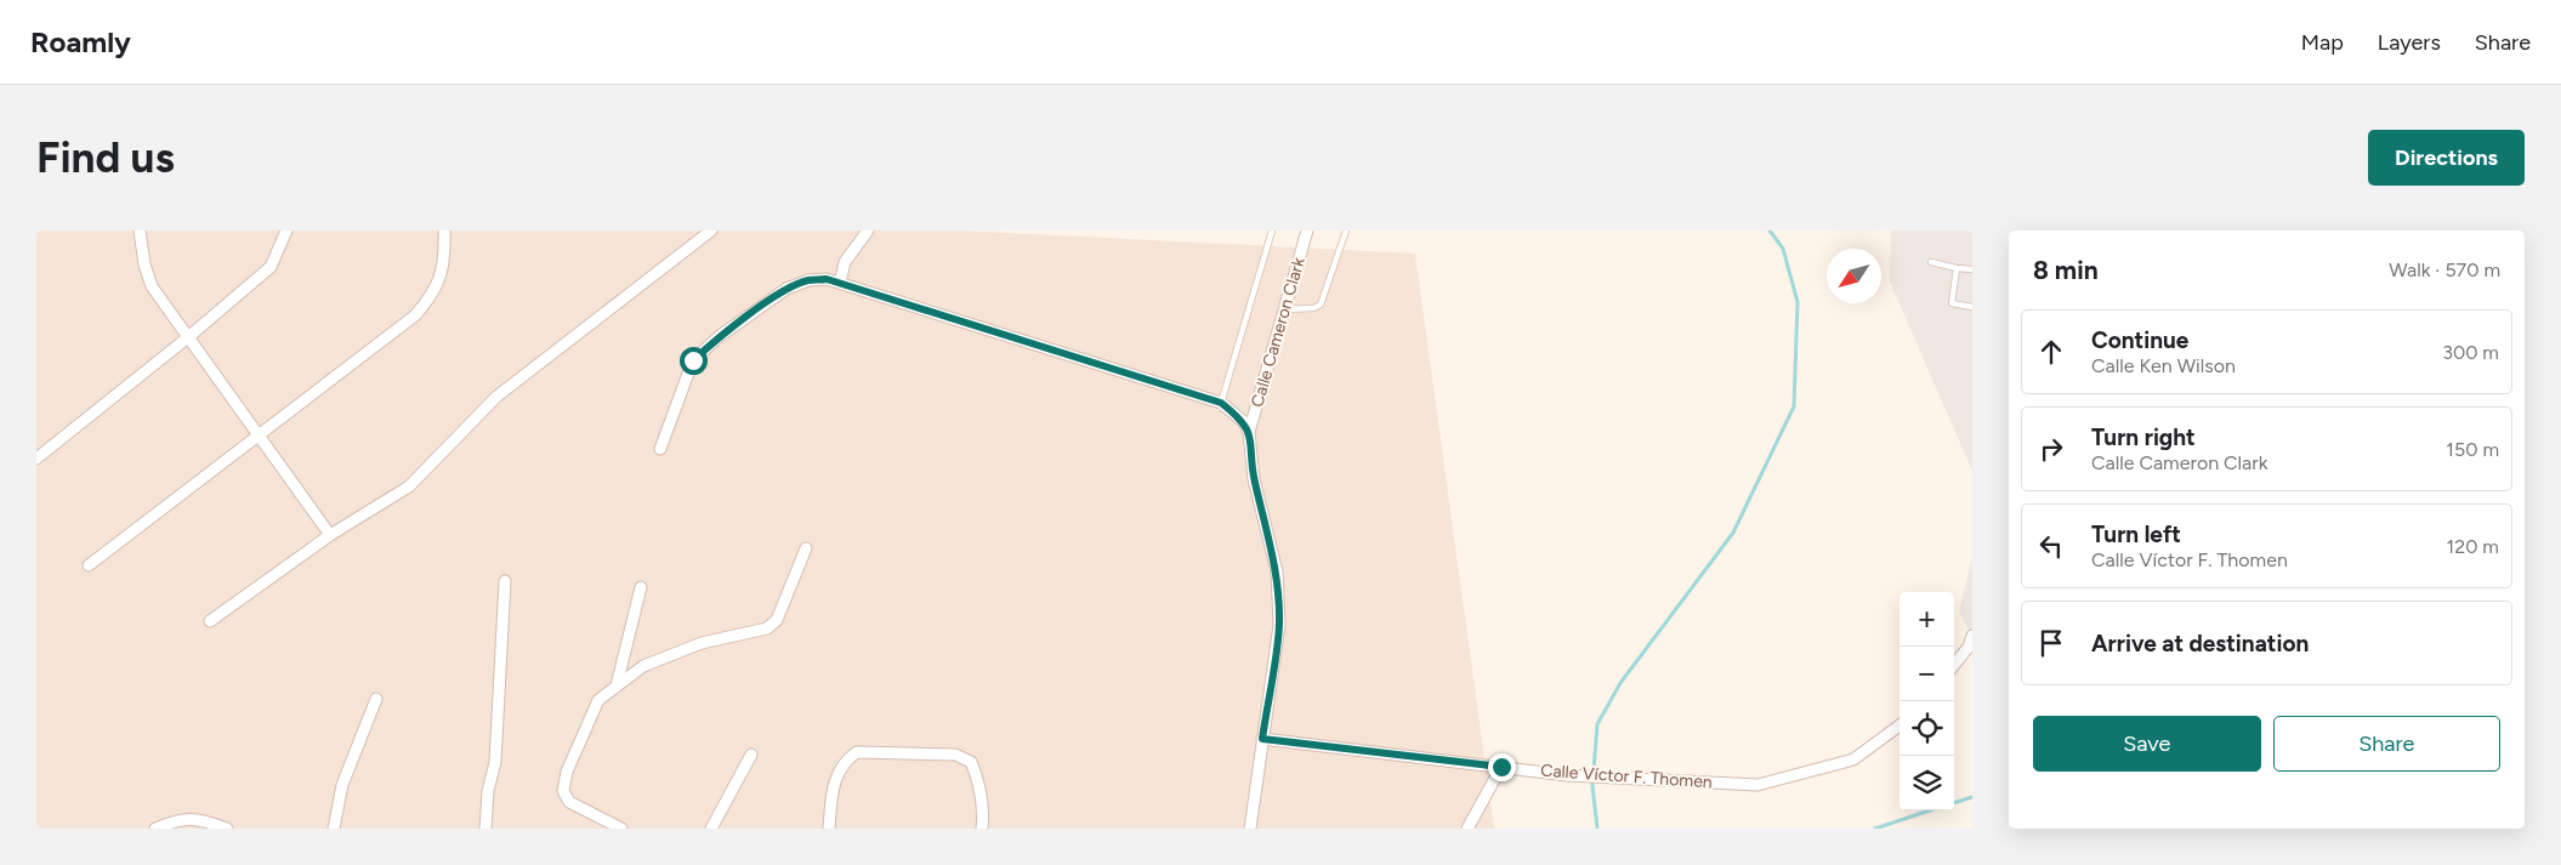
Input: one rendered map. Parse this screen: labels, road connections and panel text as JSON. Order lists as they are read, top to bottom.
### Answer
{
  "streets": {
    "street": ["Calle Cameron Clark", "Calle Víctor F. Thomen"]
  },
  "crossings": [
    ["Calle Cameron Clark", "Calle Víctor F. Thomen"]
  ],
  "north": "bottom left",
  "page": {
    "header": "Roamly",
    "nav": ["Map", "Layers", "Share"],
    "buttons": [
      "Directions",
      ["Save", "Share"]
    ],
    "title": "Find us",
    "heading": ["8 min", "Walk · 570 m"],
    "list": [
      ["Continue", "Calle Ken Wilson", "300 m"],
      ["Turn right", "Calle Cameron Clark", "150 m"],
      ["Turn left", "Calle Víctor F. Thomen", "120 m"],
      "Arrive at destination"
    ],
    "map_buttons": ["+", "−"]
  }
}
